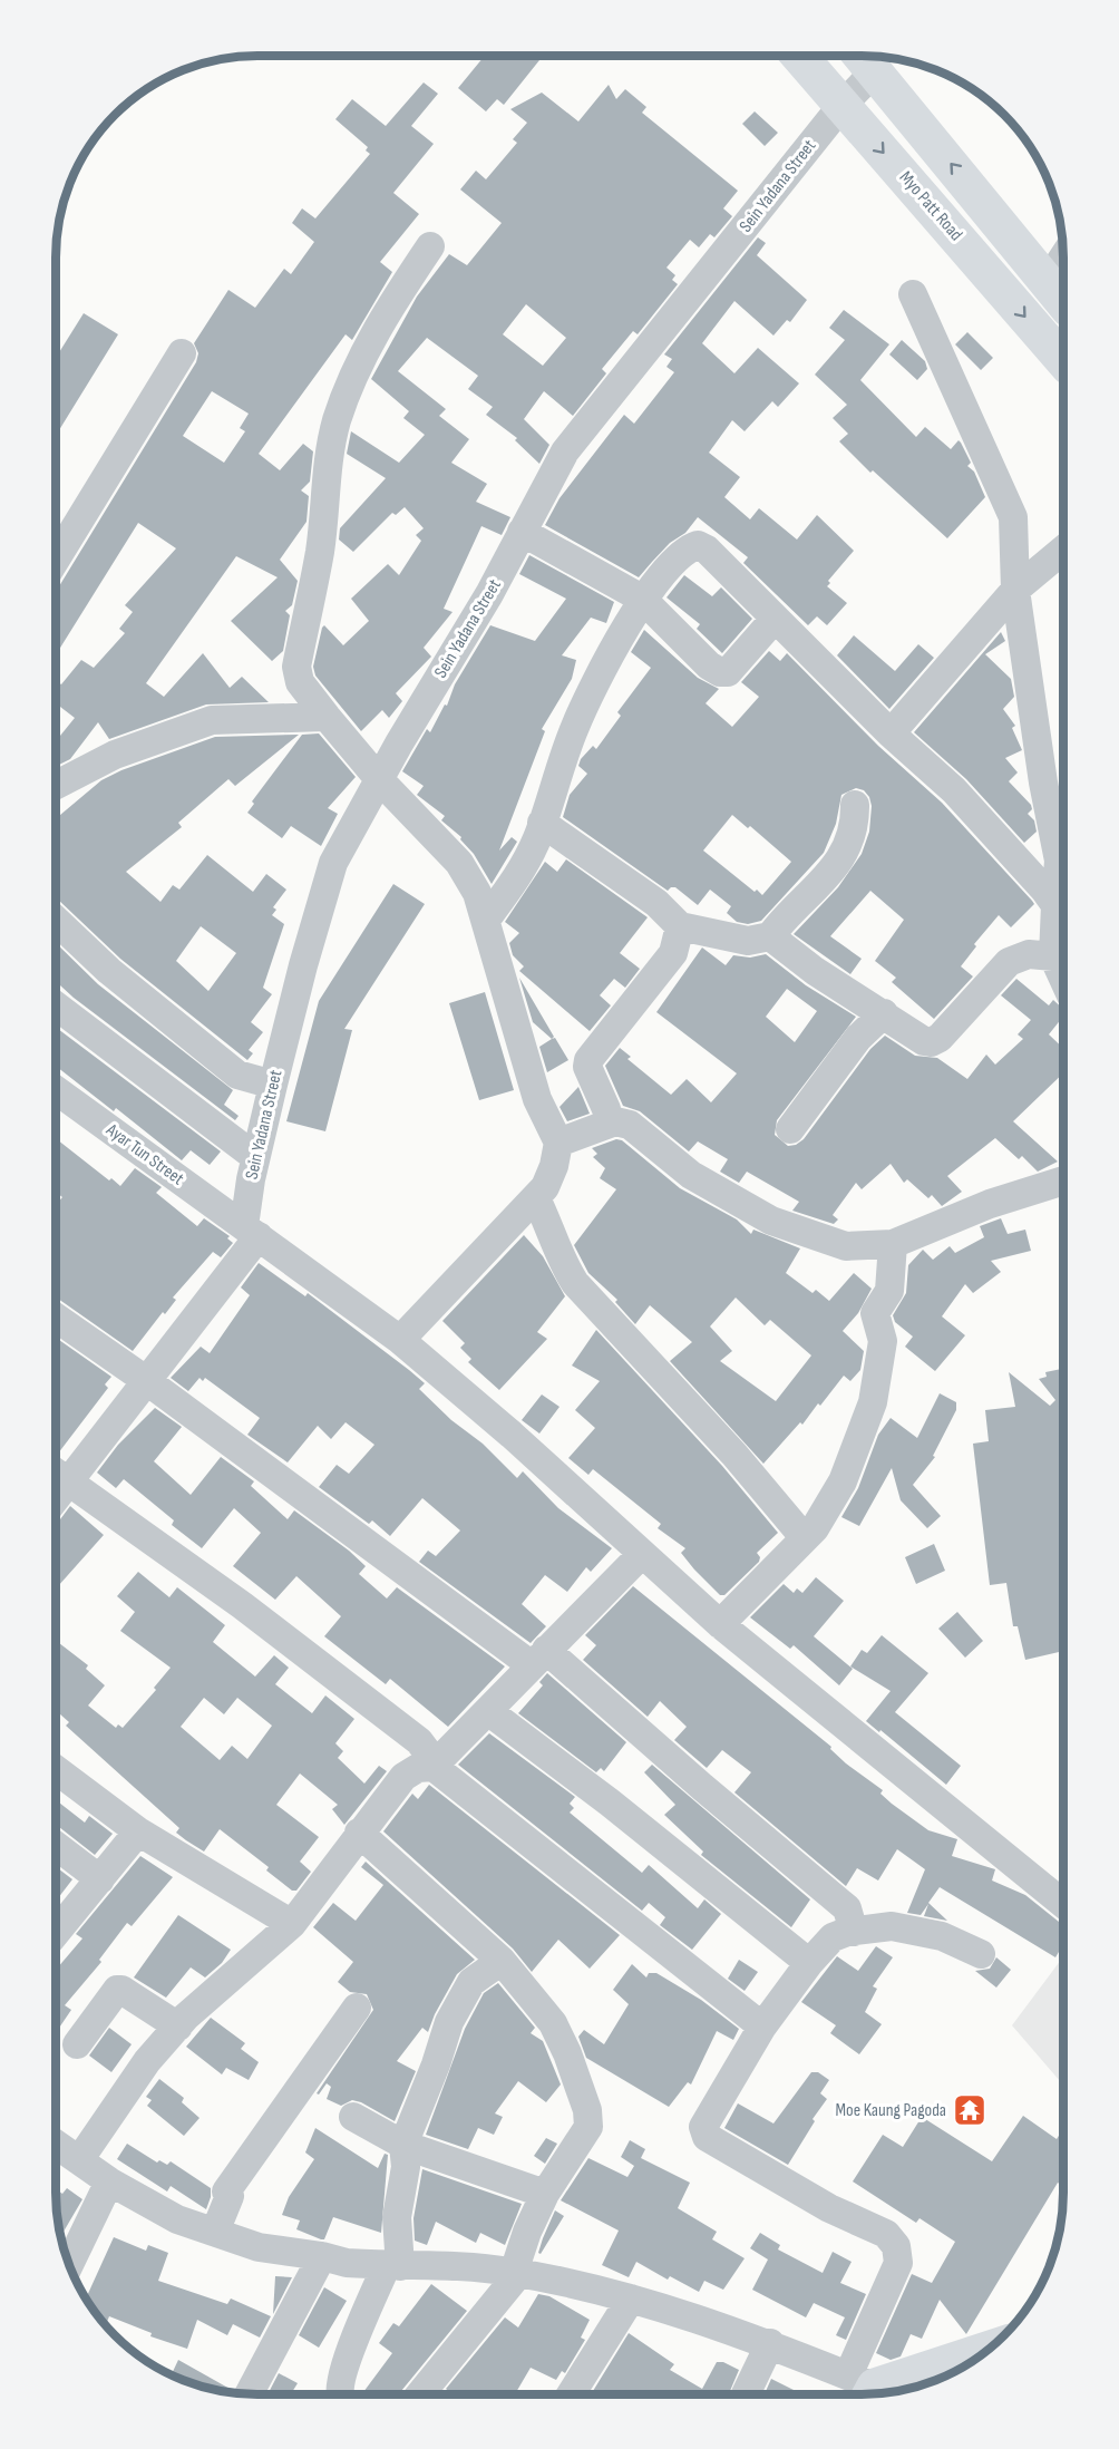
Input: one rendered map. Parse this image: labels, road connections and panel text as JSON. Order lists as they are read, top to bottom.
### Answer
{
  "streets": {
    "main road": ["Myo Patt Road"],
    "street": ["Sein Yadana Street", "Ayar Tun Street"]
  },
  "crossings": [
    ["Sein Yadana Street", "Myo Patt Road"],
    ["Sein Yadana Street", "Ayar Tun Street"]
  ],
  "places": {
    "temple": ["Moe Kaung Pagoda"]
  }
}
